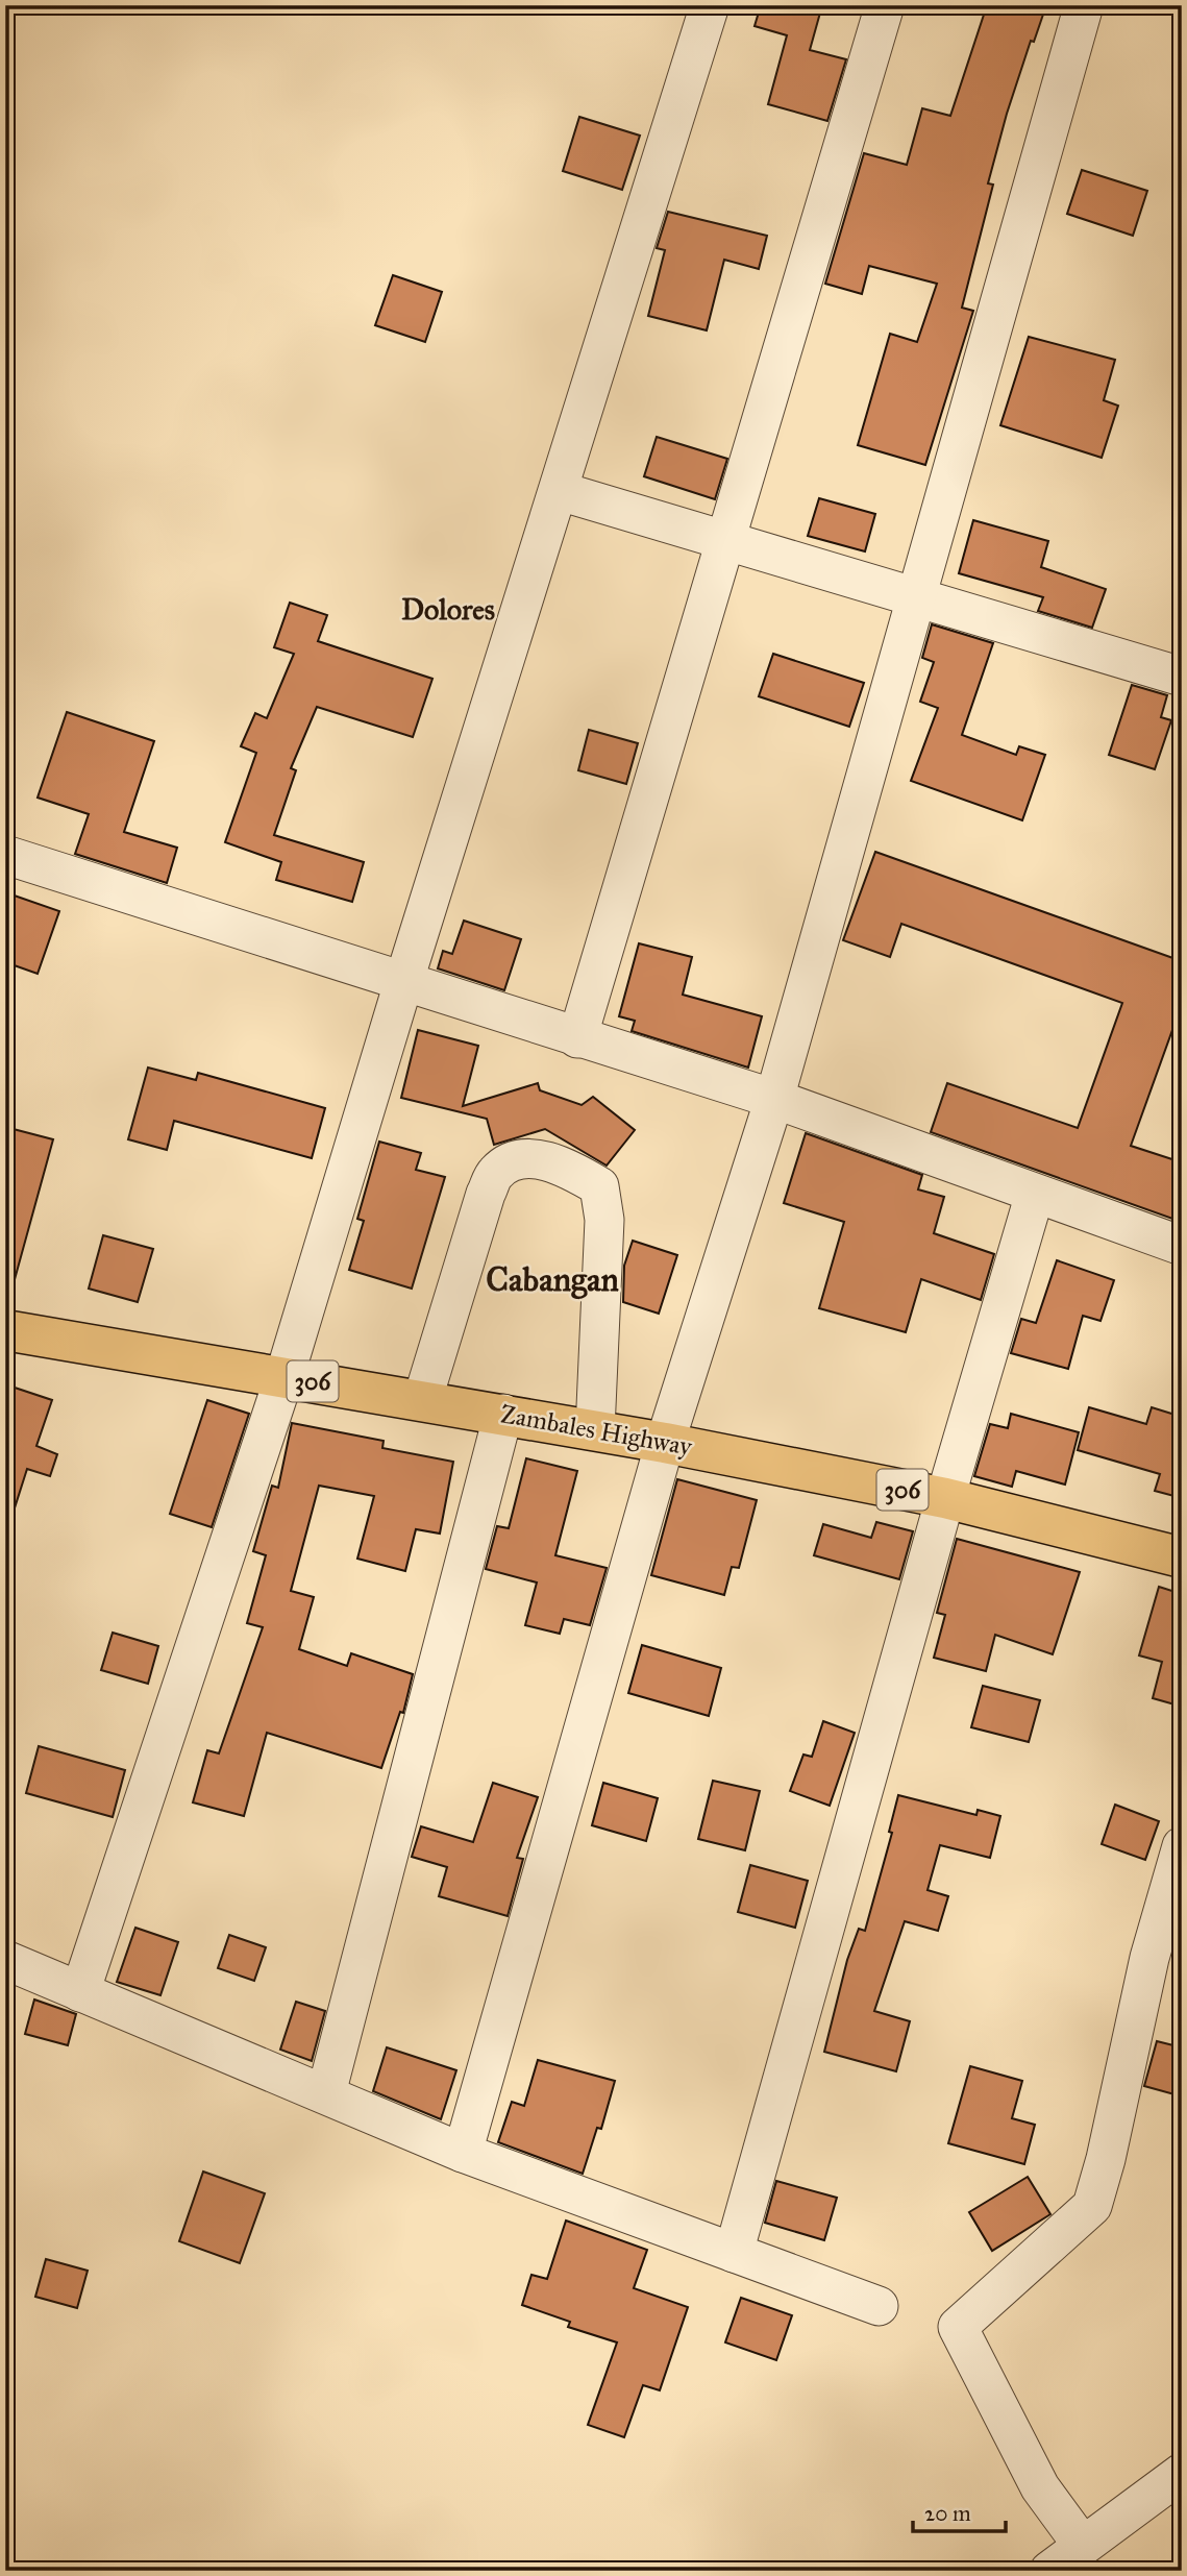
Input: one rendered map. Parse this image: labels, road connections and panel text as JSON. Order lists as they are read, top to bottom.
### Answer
{
  "streets": {
    "main road": ["306", "Zambales Highway"]
  },
  "districts": ["Dolores", "Cabangan"],
  "scale_bar": "20 m"
}
